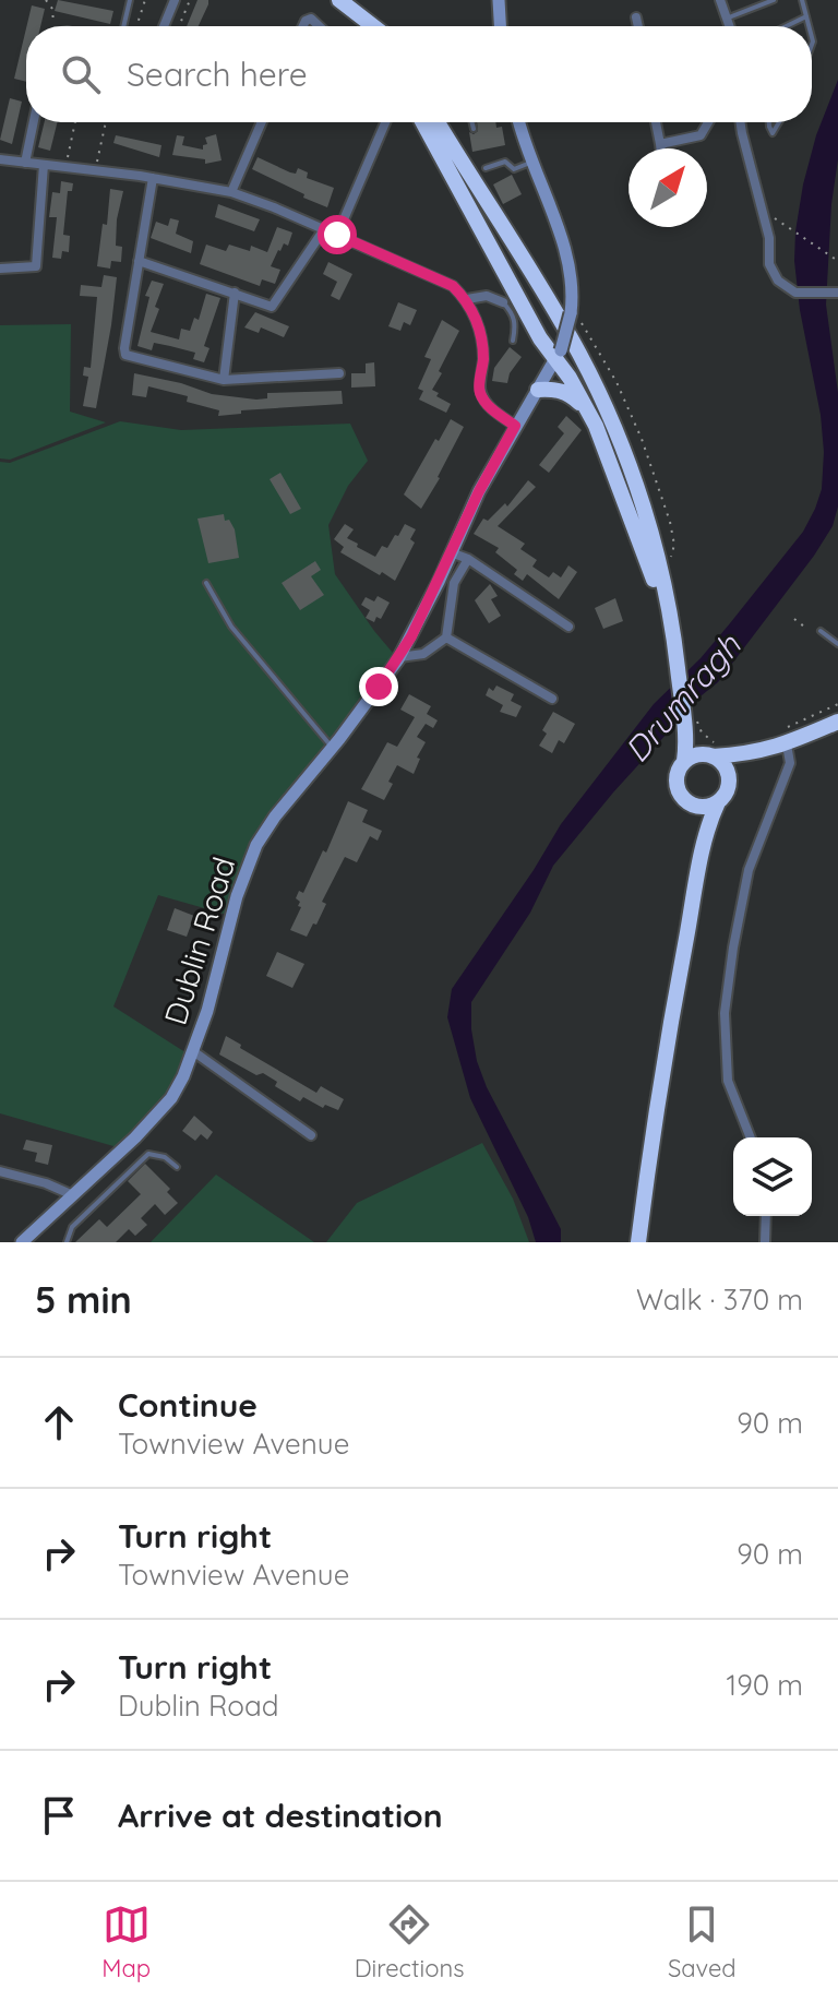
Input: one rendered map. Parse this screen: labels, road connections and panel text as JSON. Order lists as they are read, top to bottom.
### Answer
{
  "streets": {
    "street": ["Dublin Road"]
  },
  "water": ["Drumragh"],
  "north": "top right",
  "page": {
    "search": "Search here",
    "heading": ["5 min", "Walk · 370 m"],
    "list": [
      ["Continue", "Townview Avenue", "90 m"],
      ["Turn right", "Townview Avenue", "90 m"],
      ["Turn right", "Dublin Road", "190 m"],
      "Arrive at destination"
    ],
    "nav": ["Map", "Directions", "Saved"]
  }
}
